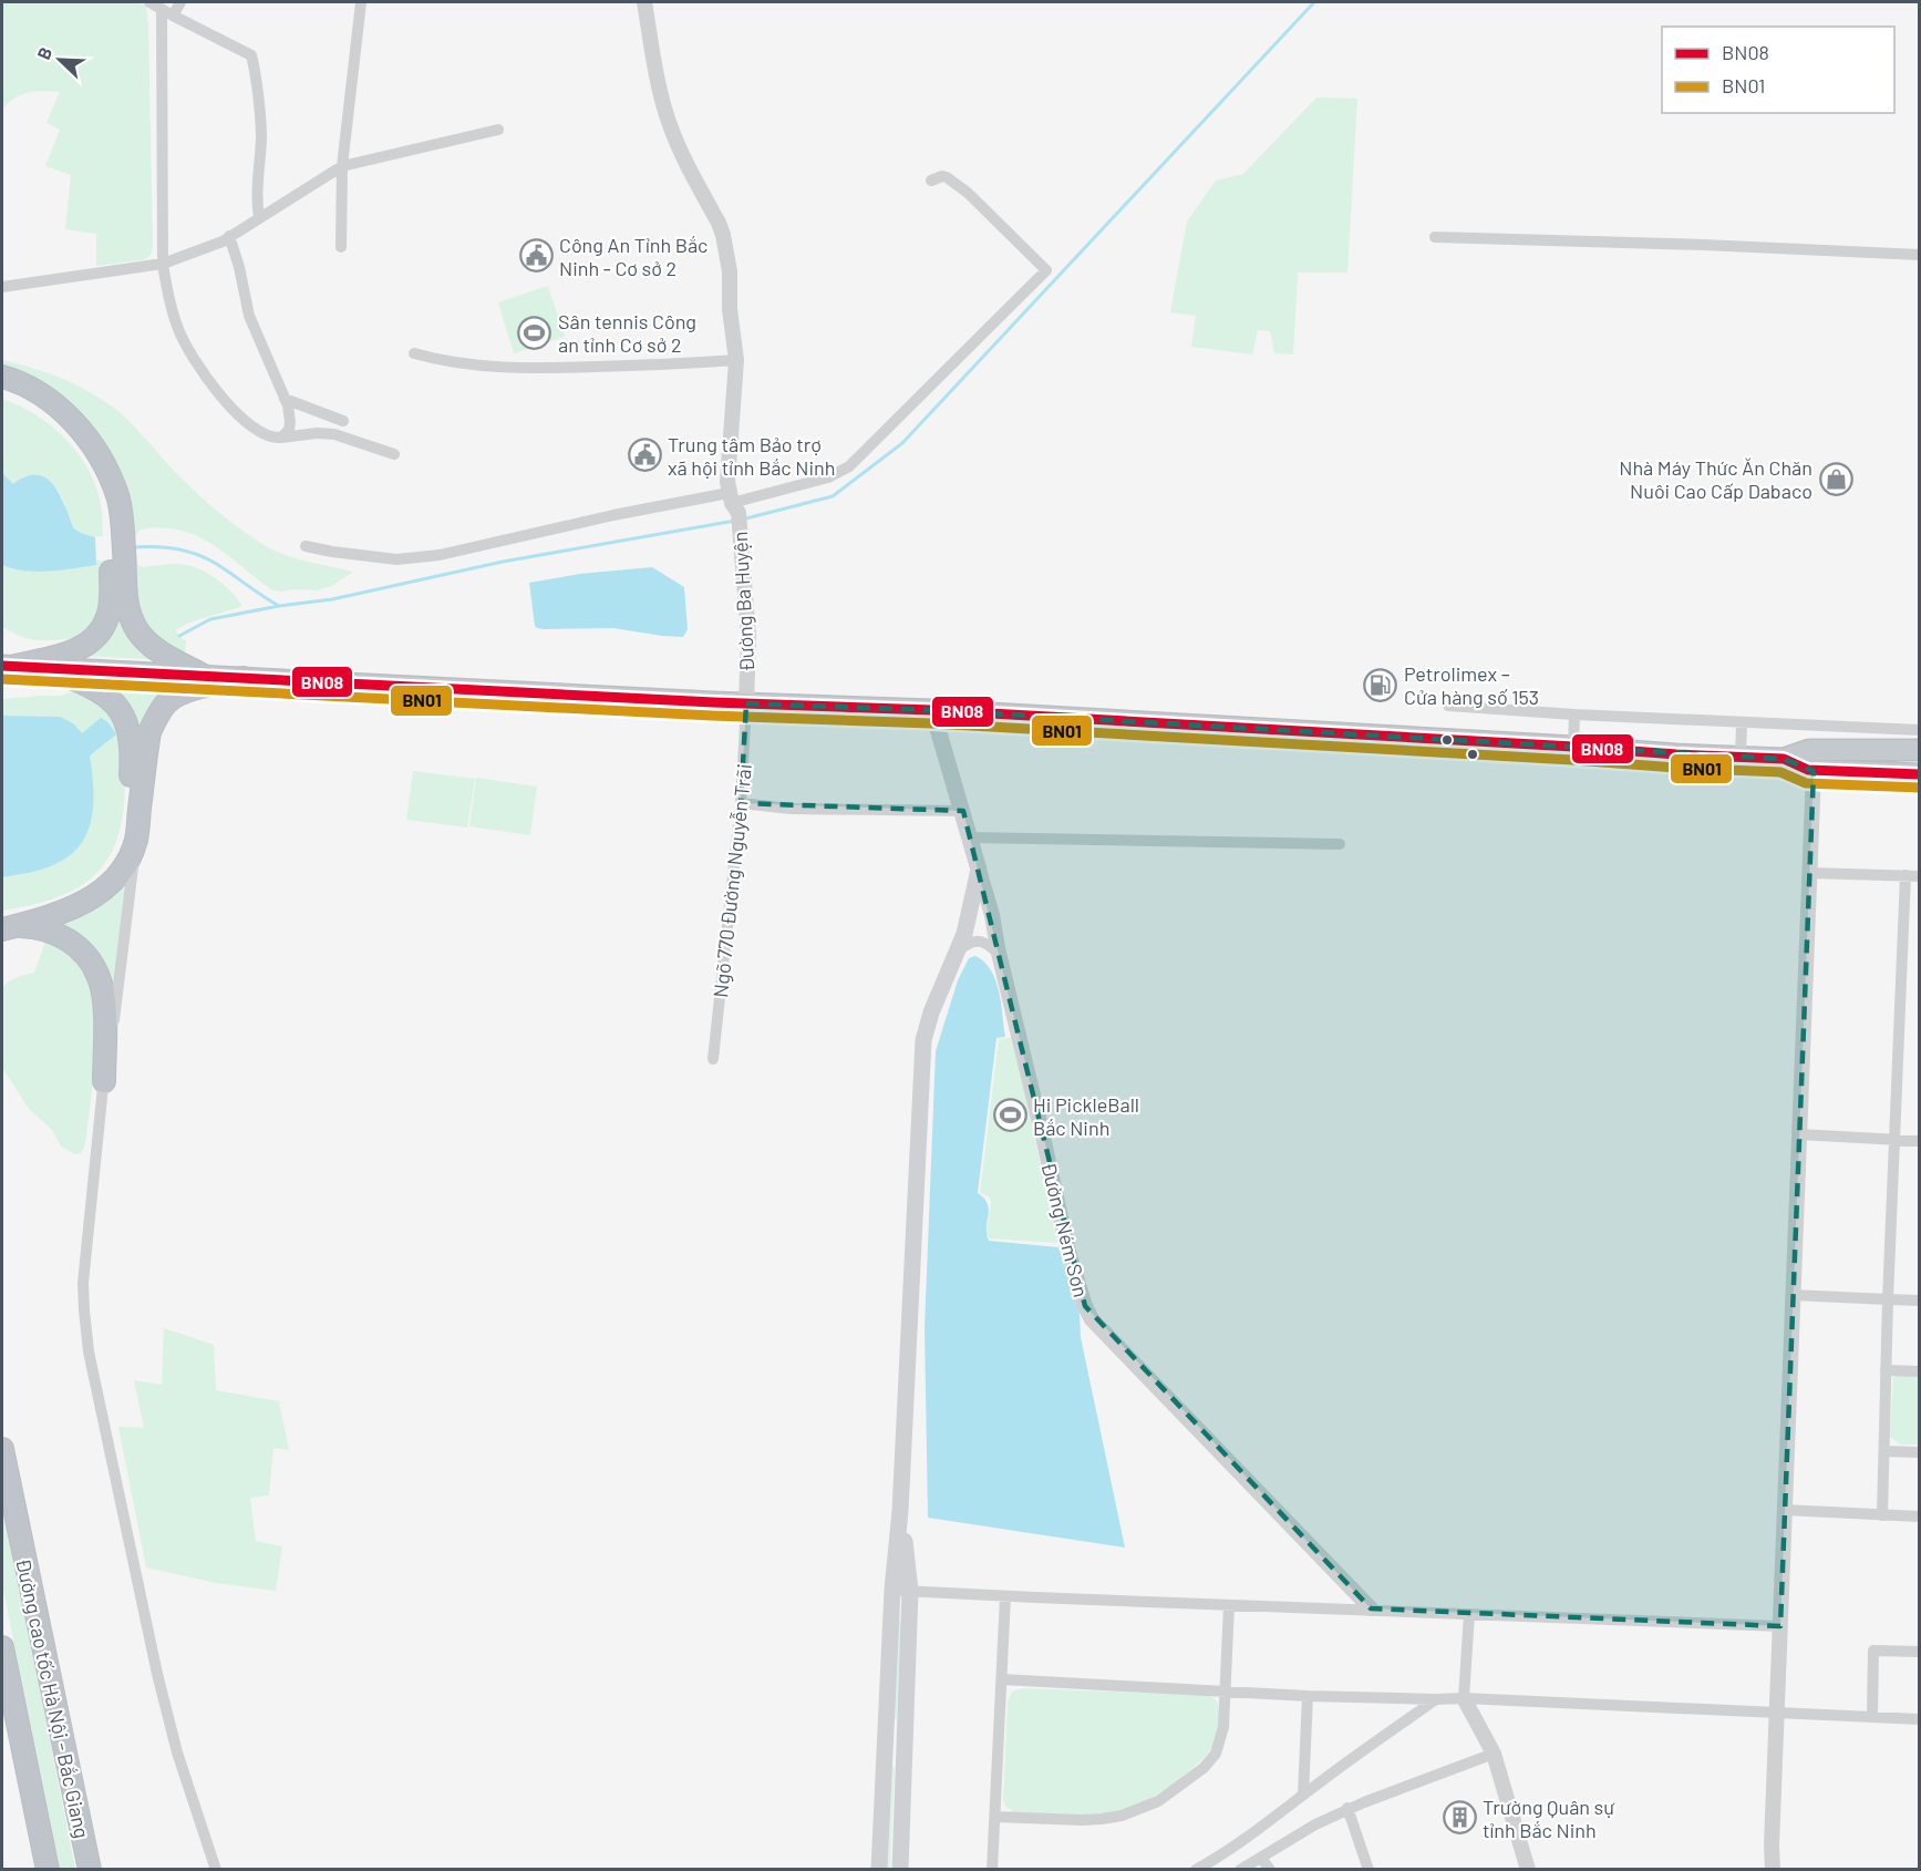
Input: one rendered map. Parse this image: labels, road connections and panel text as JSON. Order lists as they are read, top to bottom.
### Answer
{
  "streets": {
    "highway": ["Đường cao tốc Hà Nội - Bắc Giang"],
    "main road": ["Đường Ném Sơn"],
    "street": ["Đường Ba Huyện", "Ngõ 770 Đường Nguyễn Trãi"]
  },
  "crossings": [
    ["Đường Ba Huyện", "Ngõ 770 Đường Nguyễn Trãi"]
  ],
  "places": {
    "public building": ["Công An Tỉnh Bắc Ninh - Cơ sở 2", "Trung tâm Bảo trợ xã hội tỉnh Bắc Ninh"],
    "sports": ["Sân tennis Công an tỉnh Cơ sở 2", "Hi PickleBall Bắc Ninh"],
    "shop": ["Nhà Máy Thức Ăn Chăn Nuôi Cao Cấp Dabaco"],
    "fuel station": ["Petrolimex – Cửa hàng số 153"],
    "building": ["Trường Quân sự tỉnh Bắc Ninh"]
  },
  "lines": ["transit line BN08", "transit line BN01"],
  "legend": ["BN08", "BN01"],
  "north": "top left"
}
